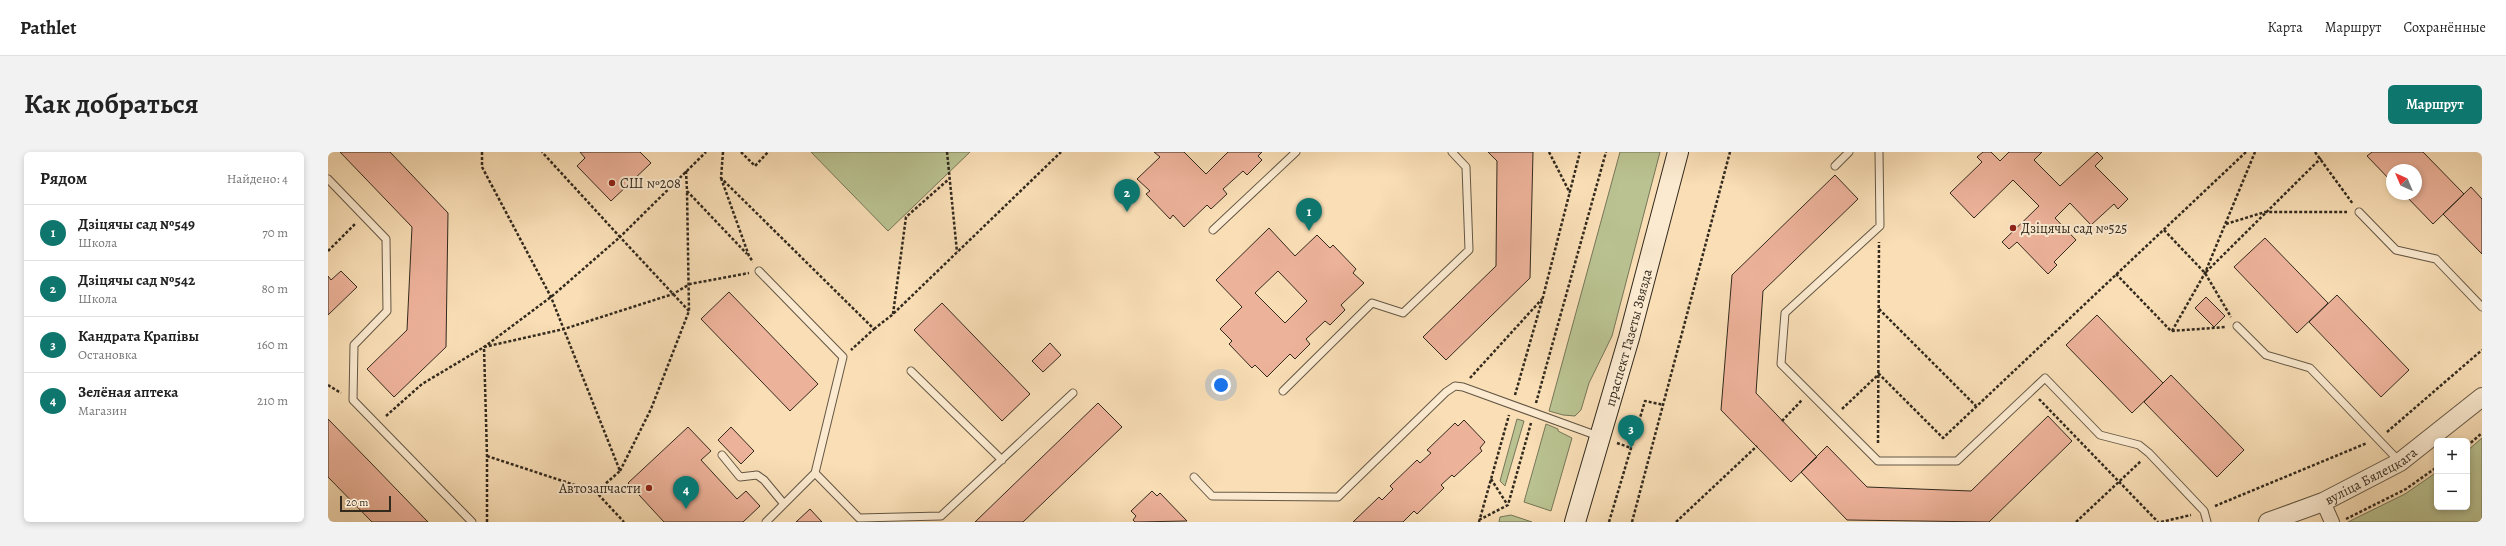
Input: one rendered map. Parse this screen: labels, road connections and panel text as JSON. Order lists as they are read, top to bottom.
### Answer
{
  "streets": {
    "main road": ["праспект Газеты Звязда"],
    "street": ["вуліца Бялецкага"]
  },
  "places": ["СШ №208", "Дзіцячы сад №525", "Автозапчасти"],
  "scale_bar": "20 m",
  "north": "top left",
  "page": {
    "header": "Pathlet",
    "nav": ["Карта", "Маршрут", "Сохранённые"],
    "title": "Как добраться",
    "buttons": "Маршрут",
    "heading": ["Рядом", "Найдено: 4"],
    "pins": [
      "2",
      "1",
      "3",
      "4"
    ],
    "list": [
      {
        "mark": "1",
        "name": "Дзіцячы сад №549",
        "note": "Школа",
        "value": "70 m"
      },
      {
        "mark": "2",
        "name": "Дзіцячы сад №542",
        "note": "Школа",
        "value": "80 m"
      },
      {
        "mark": "3",
        "name": "Кандрата Крапівы",
        "note": "Остановка",
        "value": "160 m"
      },
      {
        "mark": "4",
        "name": "Зелёная аптека",
        "note": "Магазин",
        "value": "210 m"
      }
    ],
    "map_buttons": ["+", "−"],
    "scale": "20 m"
  }
}
